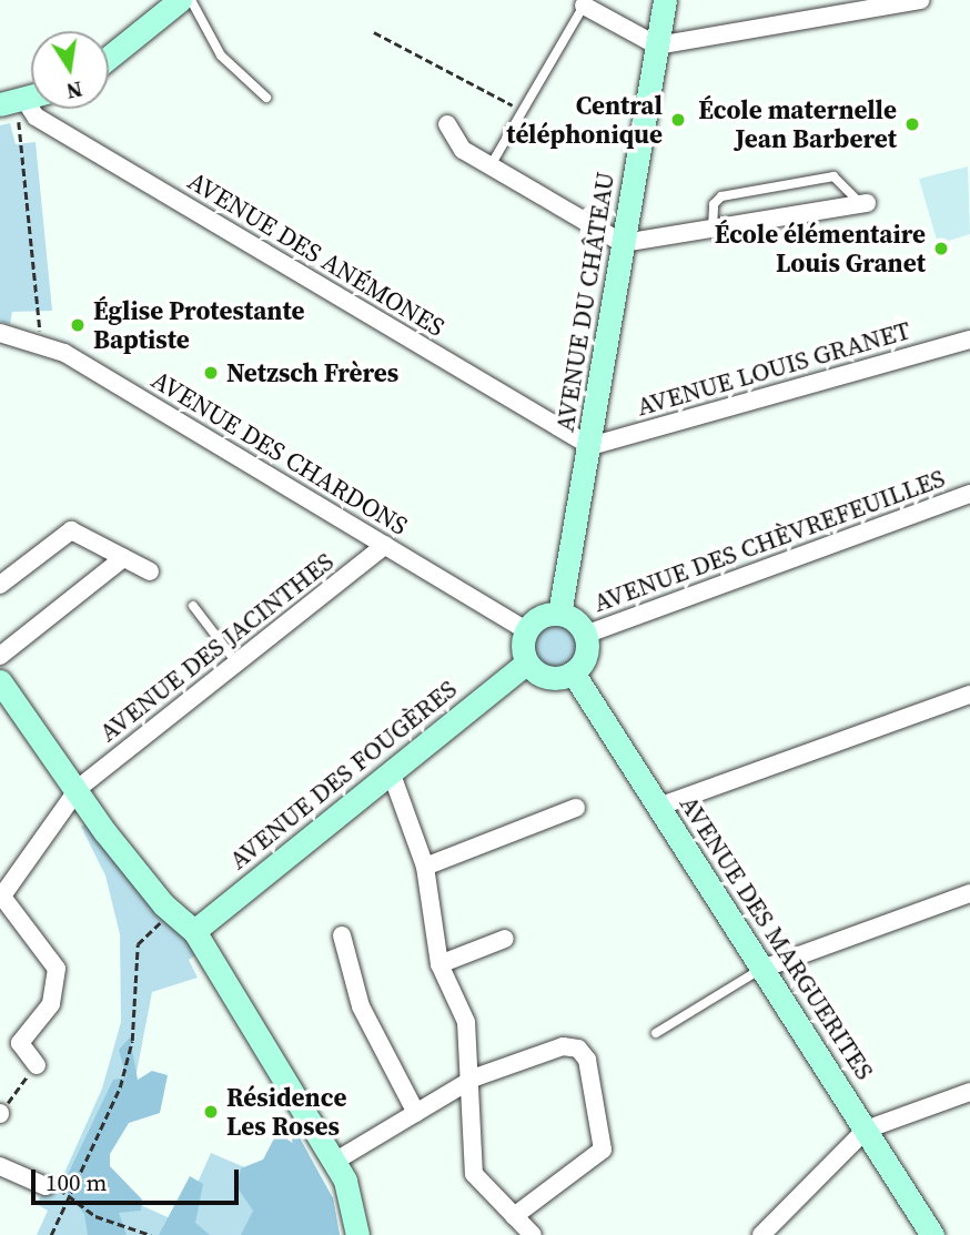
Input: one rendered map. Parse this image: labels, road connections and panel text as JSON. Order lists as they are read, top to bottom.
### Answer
{
  "streets": {
    "street": [
      "AVENUE DES ANÉMONES",
      "AVENUE DU CHÂTEAU",
      "AVENUE LOUIS GRANET",
      "AVENUE DES CHARDONS",
      "AVENUE DES CHÈVREFEUILLES",
      "AVENUE DES JACINTHES",
      "AVENUE DES FOUGÈRES",
      "AVENUE DES MARGUERITES"
    ]
  },
  "crossings": [
    ["AVENUE DES ANÉMONES", "AVENUE DU CHÂTEAU"],
    ["AVENUE DES ANÉMONES", "AVENUE LOUIS GRANET"],
    ["AVENUE DU CHÂTEAU", "AVENUE LOUIS GRANET"],
    ["AVENUE DU CHÂTEAU", "AVENUE DES CHARDONS"],
    ["AVENUE DU CHÂTEAU", "AVENUE DES CHÈVREFEUILLES"],
    ["AVENUE DU CHÂTEAU", "AVENUE DES FOUGÈRES"],
    ["AVENUE DU CHÂTEAU", "AVENUE DES MARGUERITES"],
    ["AVENUE DES CHARDONS", "AVENUE DES CHÈVREFEUILLES"],
    ["AVENUE DES CHARDONS", "AVENUE DES JACINTHES"],
    ["AVENUE DES CHARDONS", "AVENUE DES FOUGÈRES"],
    ["AVENUE DES CHARDONS", "AVENUE DES MARGUERITES"],
    ["AVENUE DES CHÈVREFEUILLES", "AVENUE DES FOUGÈRES"],
    ["AVENUE DES CHÈVREFEUILLES", "AVENUE DES MARGUERITES"],
    ["AVENUE DES FOUGÈRES", "AVENUE DES MARGUERITES"]
  ],
  "places": [
    "Central téléphonique",
    "École maternelle Jean Barberet",
    "École élémentaire Louis Granet",
    "Église Protestante Baptiste",
    "Netzsch Frères",
    "Résidence Les Roses"
  ],
  "scale_bar": "100 m",
  "north": "bottom"
}
